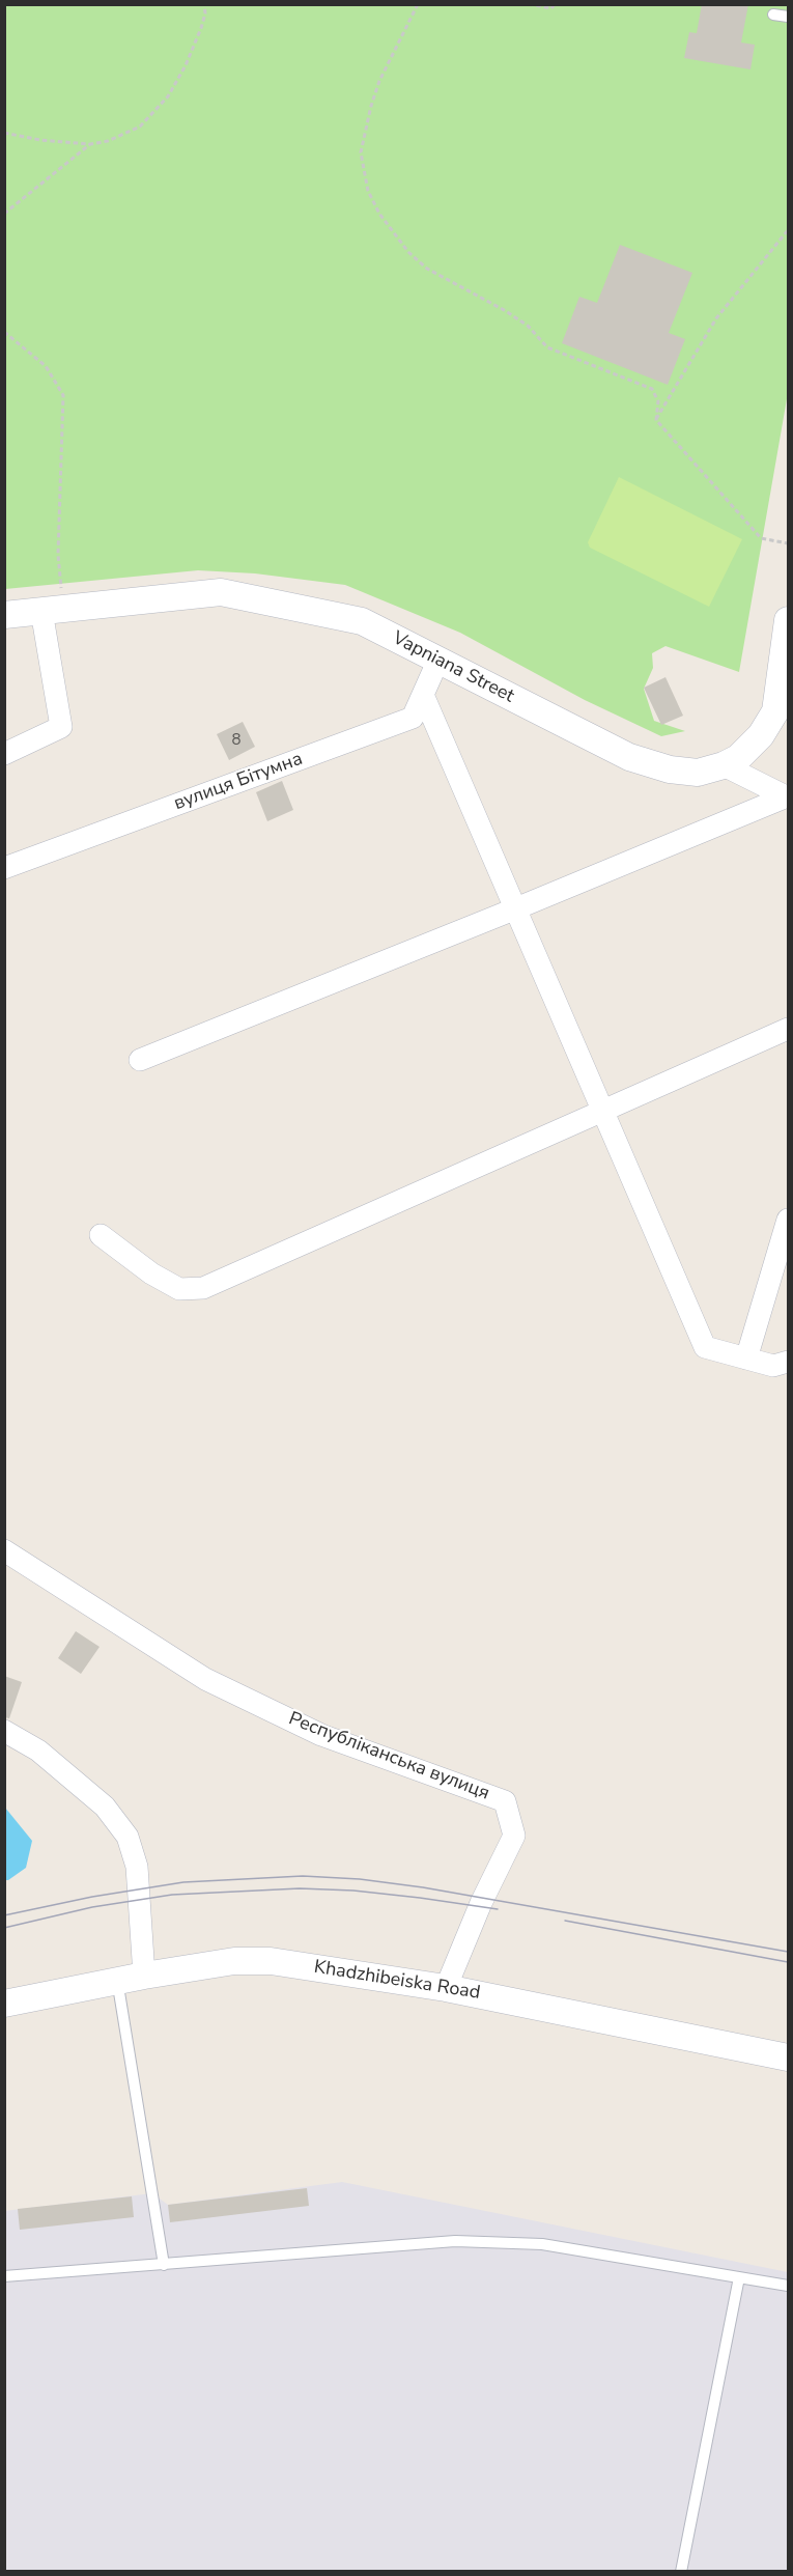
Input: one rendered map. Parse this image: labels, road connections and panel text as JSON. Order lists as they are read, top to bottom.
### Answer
{
  "streets": {
    "street": [
      "Vapniana Street",
      "вулиця Бітумна",
      "Республіканська вулиця",
      "Khadzhibeiska Road"
    ]
  },
  "crossings": [
    ["Vapniana Street", "вулиця Бітумна"],
    ["Республіканська вулиця", "Khadzhibeiska Road"]
  ],
  "house_numbers": ["8"]
}
